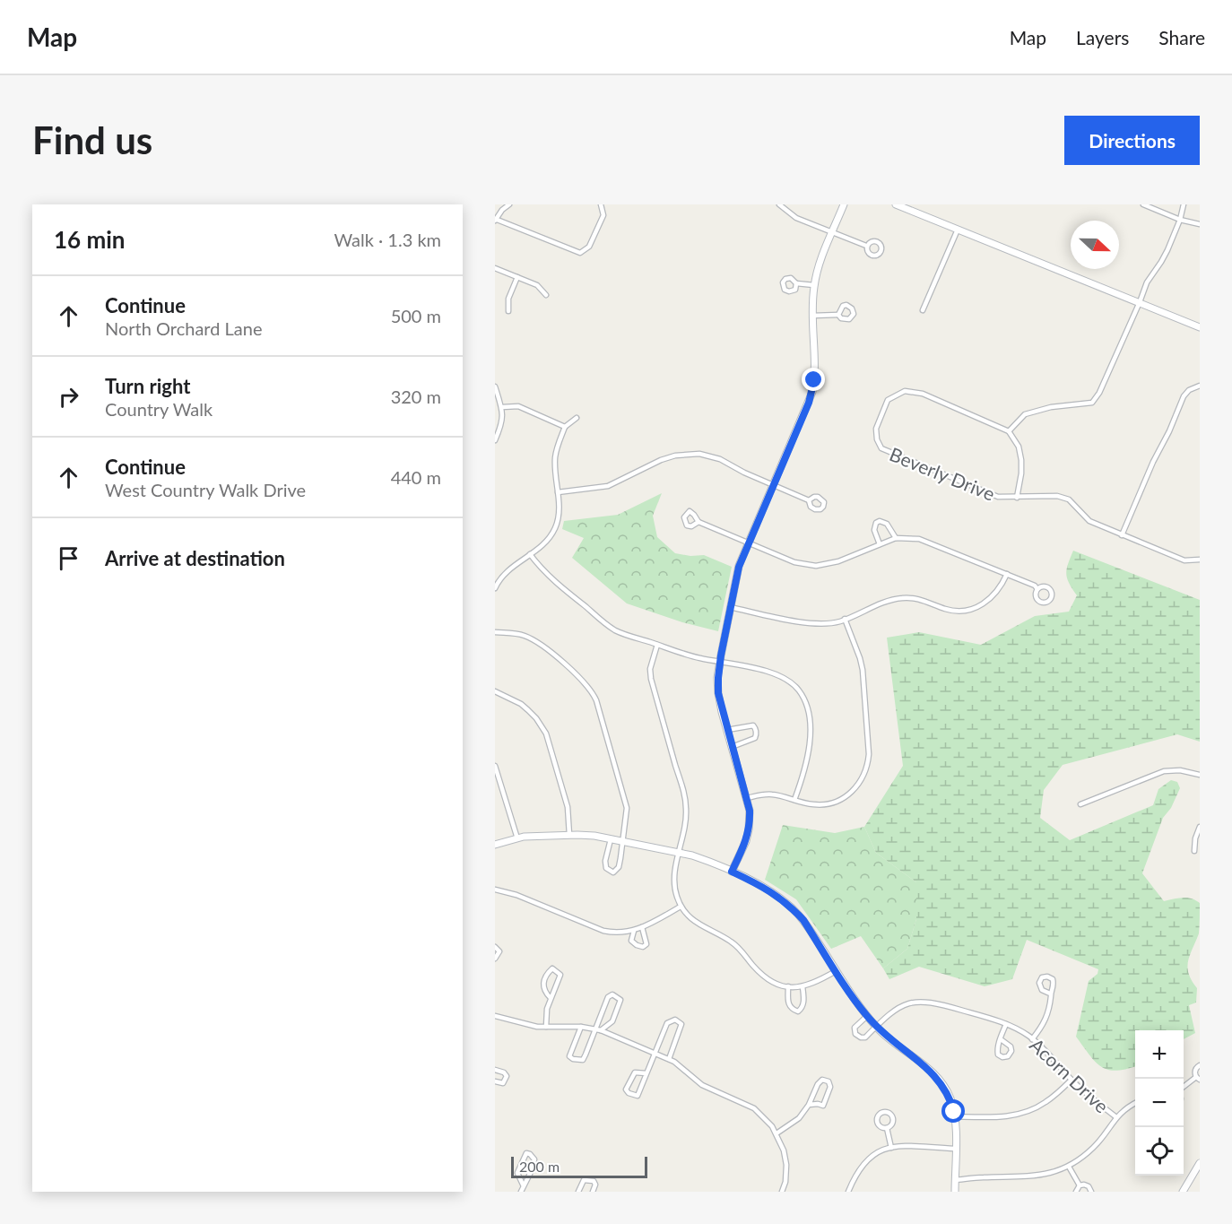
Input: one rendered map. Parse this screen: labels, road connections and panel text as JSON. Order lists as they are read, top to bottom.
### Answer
{
  "streets": {
    "street": ["Beverly Drive", "Acorn Drive"]
  },
  "scale_bar": "200 m",
  "north": "right",
  "page": {
    "header": "Map",
    "nav": ["Map", "Layers", "Share"],
    "buttons": "Directions",
    "title": "Find us",
    "heading": ["16 min", "Walk · 1.3 km"],
    "list": [
      ["Continue", "North Orchard Lane", "500 m"],
      ["Turn right", "Country Walk", "320 m"],
      ["Continue", "West Country Walk Drive", "440 m"],
      "Arrive at destination"
    ],
    "map_buttons": ["+", "−"],
    "scale": "200 m"
  }
}
